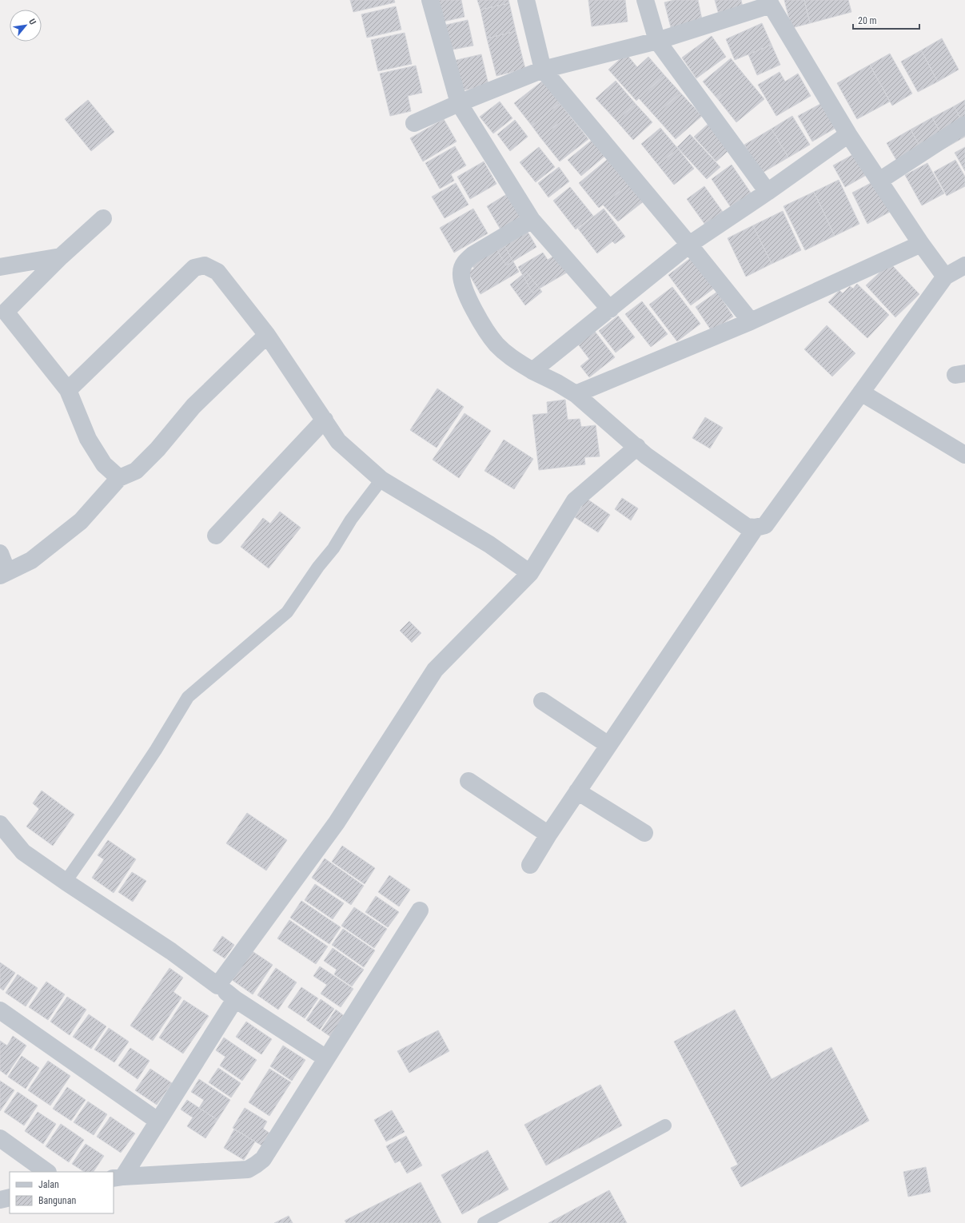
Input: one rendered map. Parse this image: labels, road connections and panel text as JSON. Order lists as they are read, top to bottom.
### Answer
{
  "legend": ["Jalan", "Bangunan"],
  "scale_bar": "20 m",
  "north": "top right"
}
